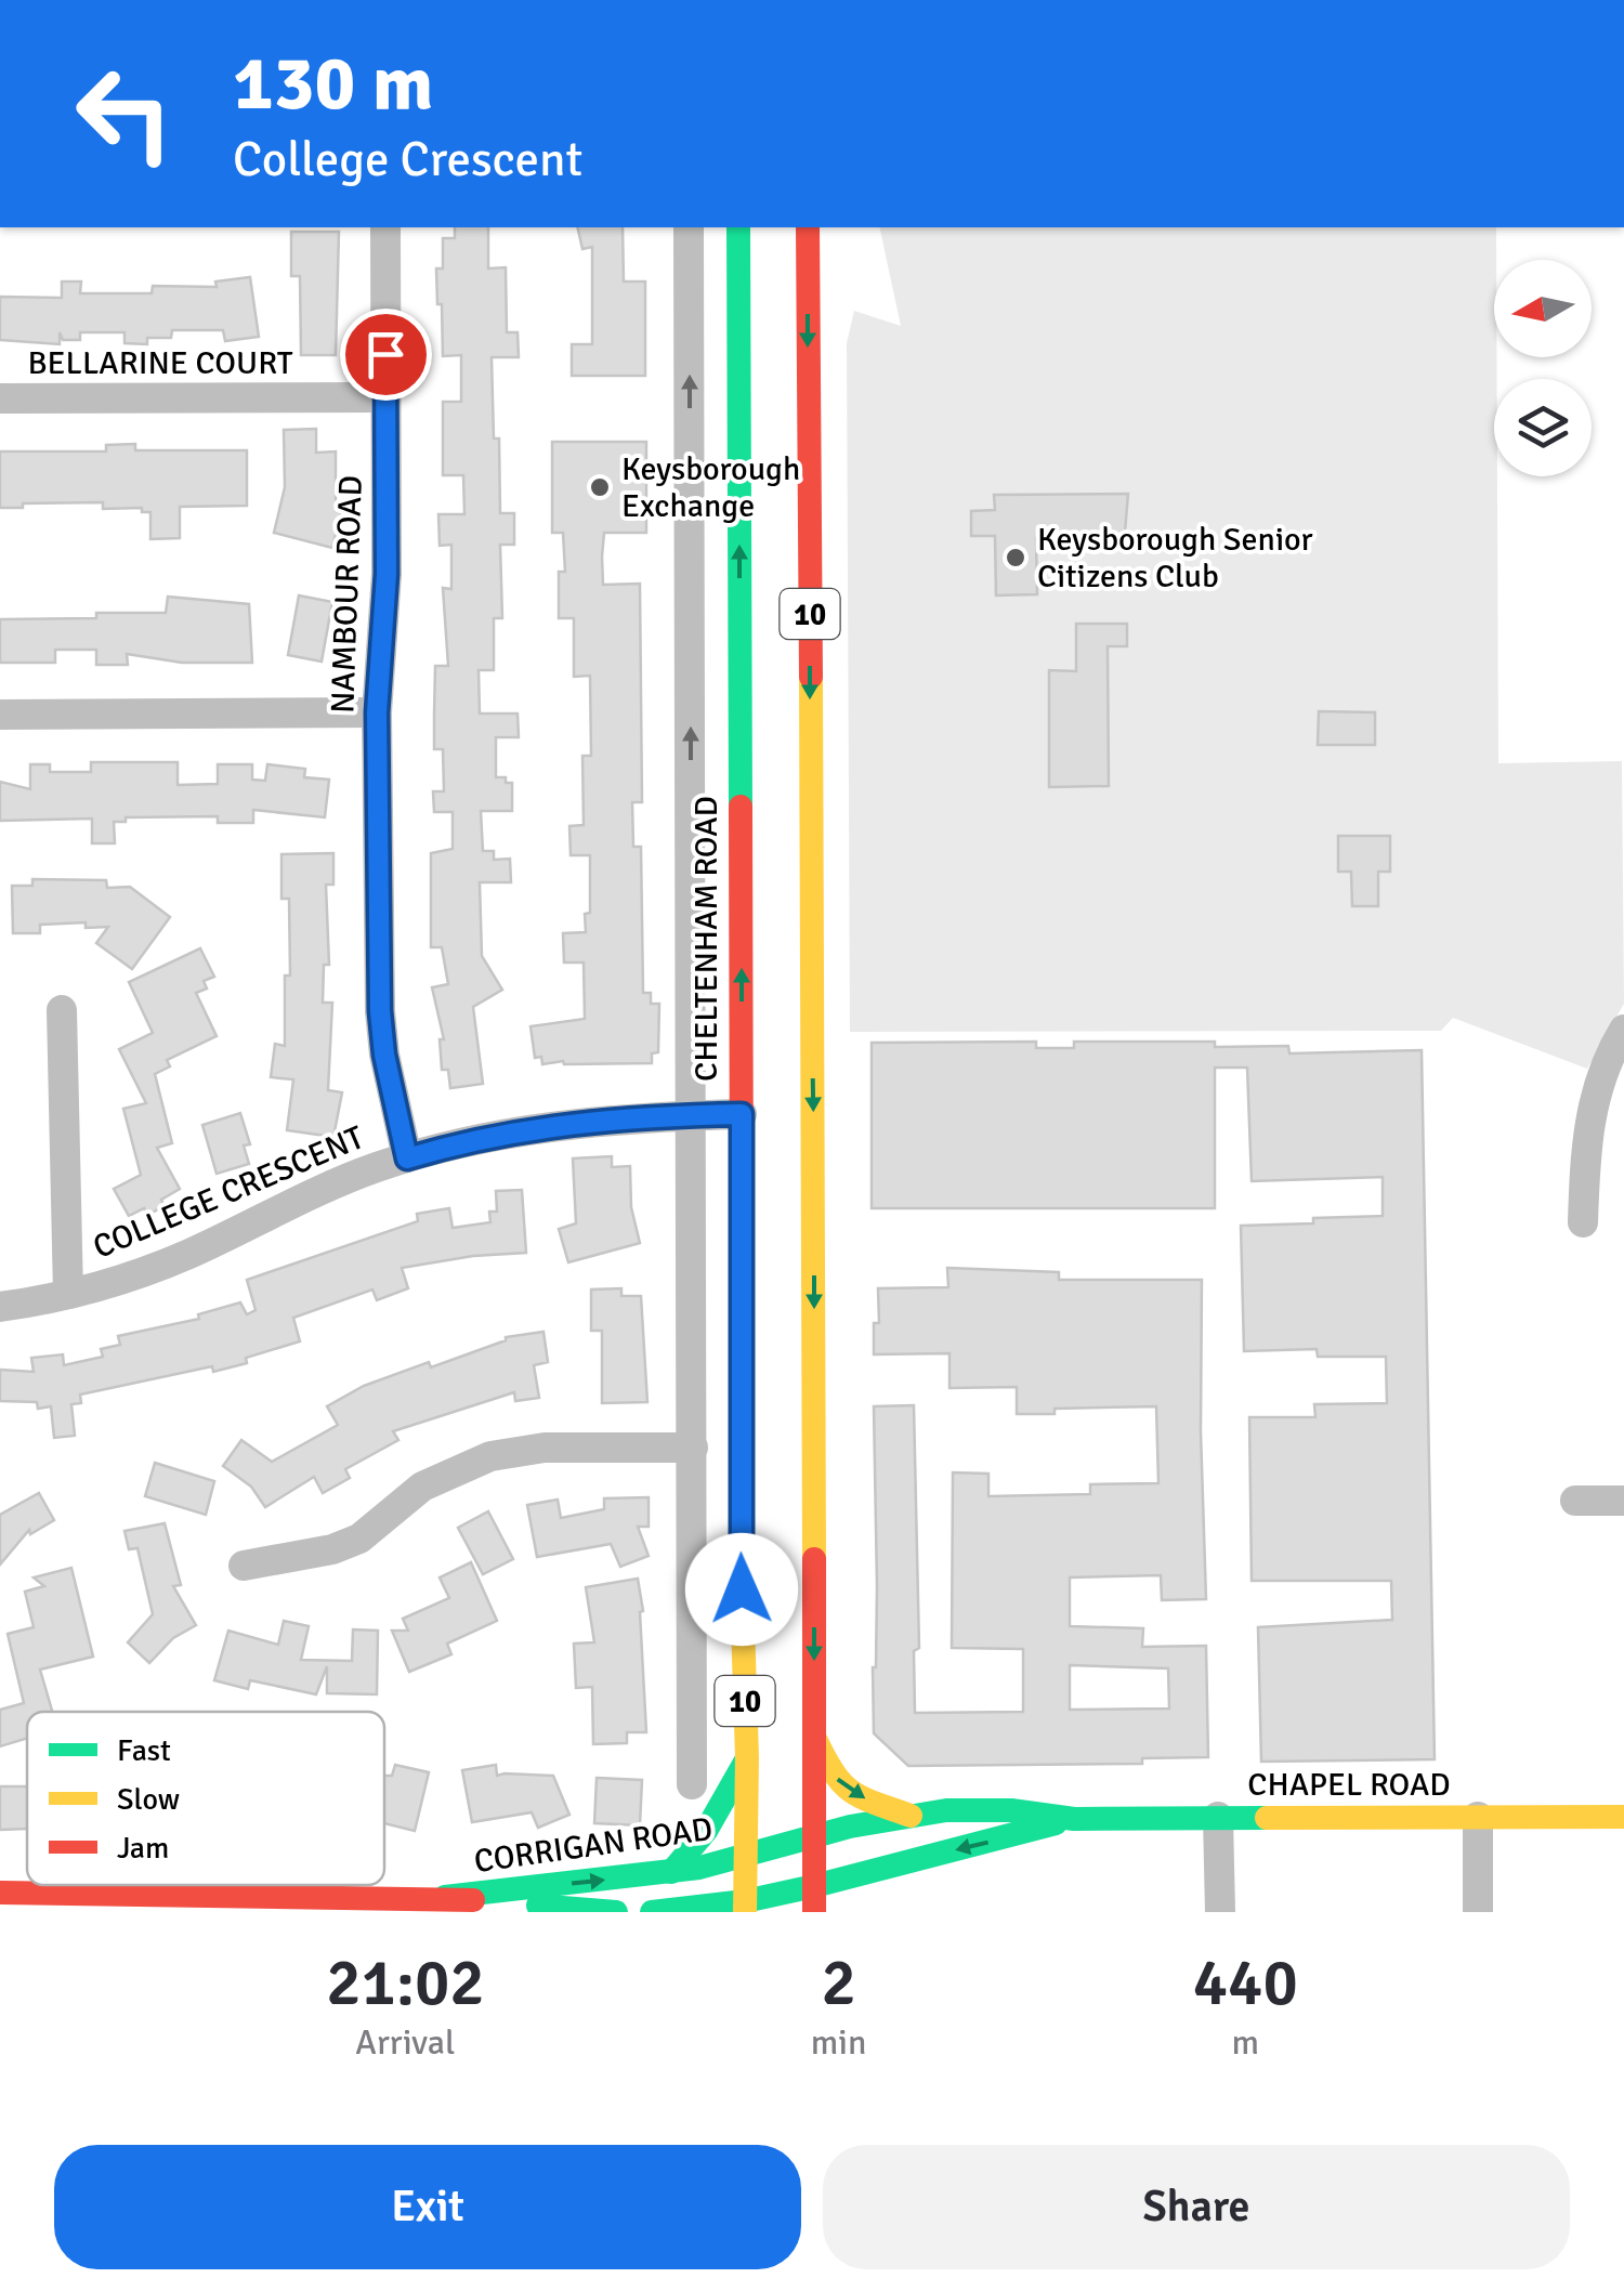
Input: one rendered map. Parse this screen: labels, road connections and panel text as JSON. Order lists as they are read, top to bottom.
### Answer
{
  "streets": {
    "main road": [
      "10",
      "CHELTENHAM ROAD",
      "CHAPEL ROAD",
      "CORRIGAN ROAD"
    ],
    "street": ["BELLARINE COURT", "NAMBOUR ROAD", "COLLEGE CRESCENT"]
  },
  "crossings": [
    ["BELLARINE COURT", "NAMBOUR ROAD"],
    ["NAMBOUR ROAD", "COLLEGE CRESCENT"],
    ["10", "CHAPEL ROAD"],
    ["10", "CORRIGAN ROAD"],
    ["CHELTENHAM ROAD", "COLLEGE CRESCENT"],
    ["CHELTENHAM ROAD", "CHAPEL ROAD"],
    ["CHELTENHAM ROAD", "CORRIGAN ROAD"],
    ["CHAPEL ROAD", "CORRIGAN ROAD"]
  ],
  "one_way": ["CHELTENHAM ROAD"],
  "places": ["Keysborough Exchange", "Keysborough Senior Citizens Club"],
  "legend": ["Fast", "Slow", "Jam"],
  "north": "left",
  "page": {
    "turn": ["130 m", "College Crescent"],
    "eta": [
      "21:02",
      "Arrival",
      "2",
      "min",
      "440",
      "m"
    ],
    "buttons": ["Exit", "Share"]
  }
}
